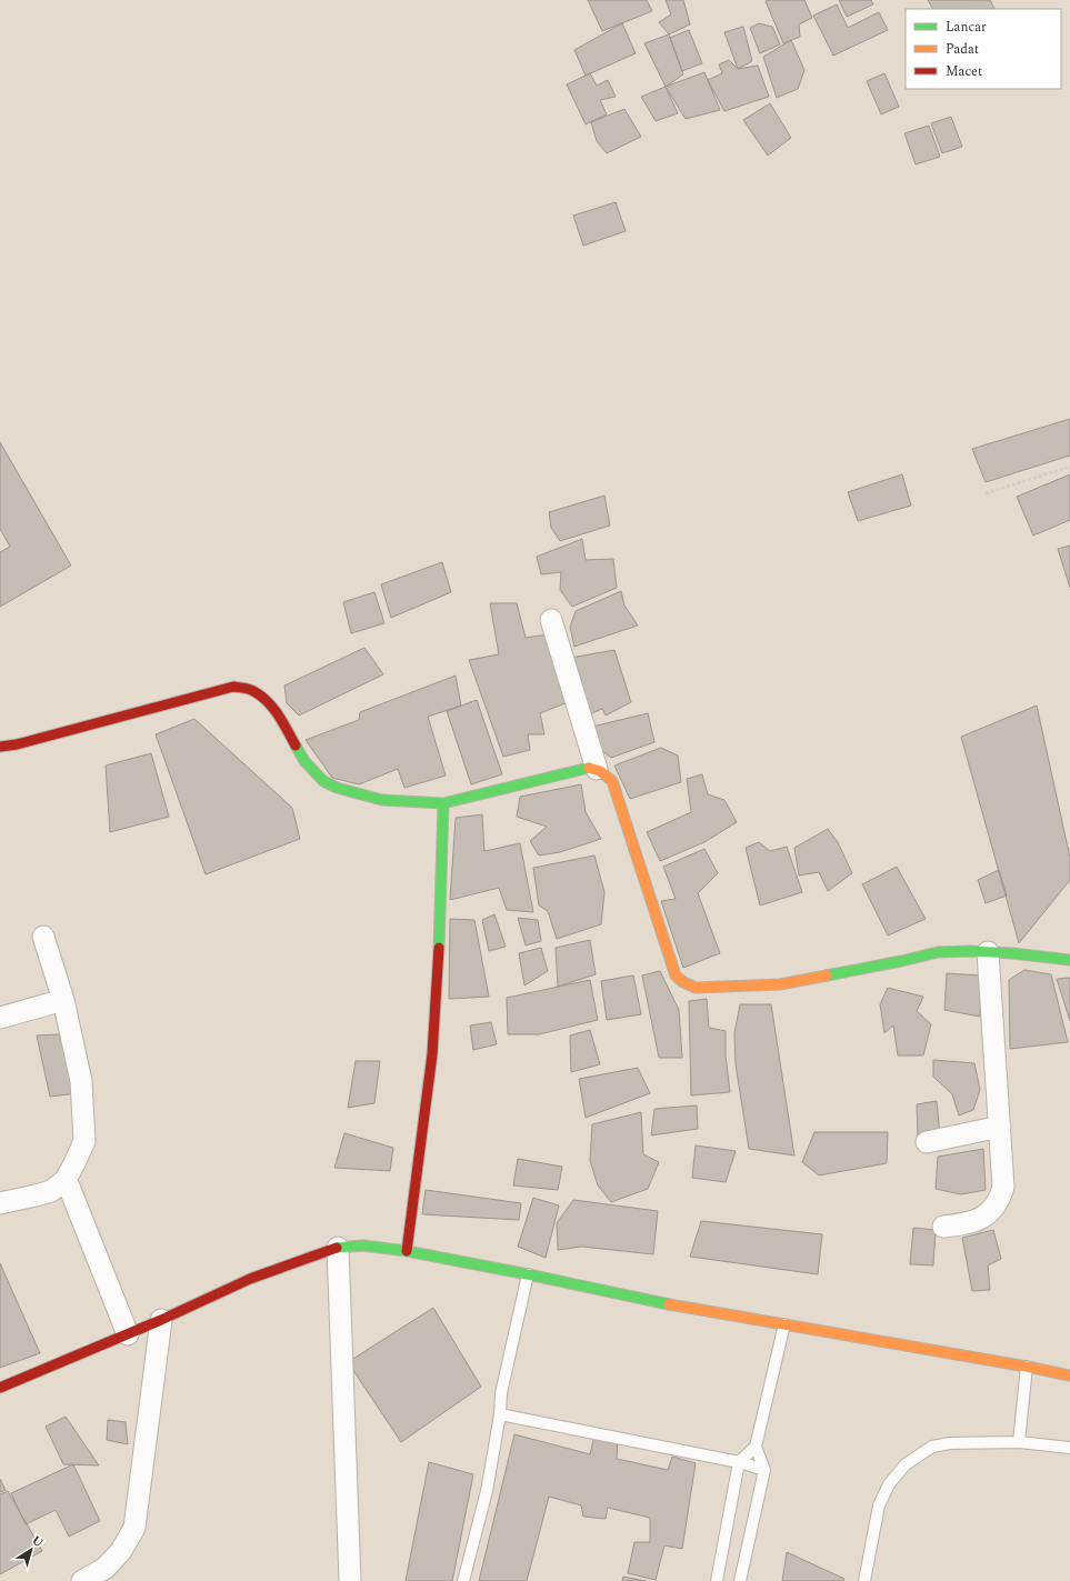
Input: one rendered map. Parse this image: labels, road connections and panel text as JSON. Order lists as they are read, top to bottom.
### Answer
{
  "legend": ["Lancar", "Padat", "Macet"],
  "north": "top right"
}
